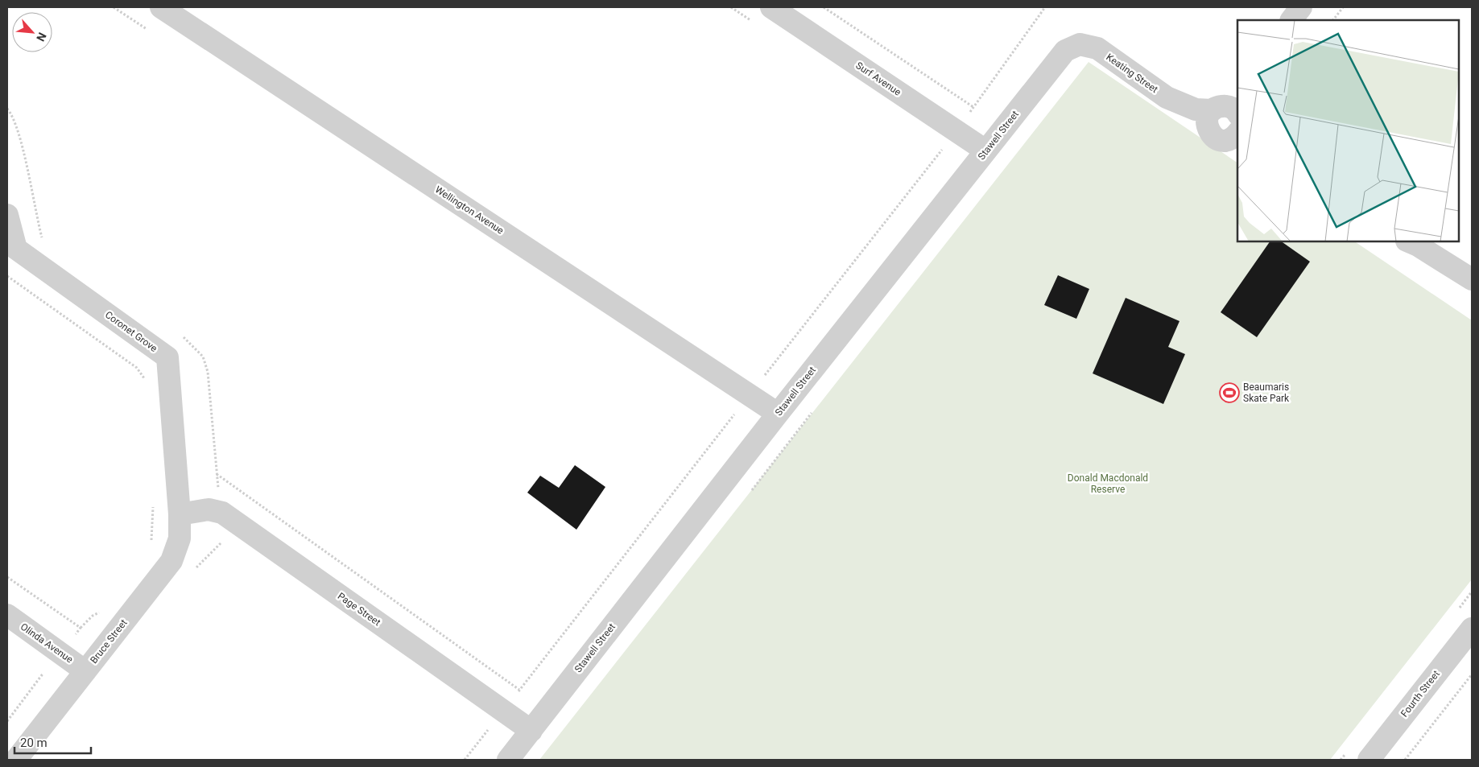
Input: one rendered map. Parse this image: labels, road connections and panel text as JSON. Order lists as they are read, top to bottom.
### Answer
{
  "streets": {
    "street": [
      "Keating Street",
      "Surf Avenue",
      "Stawell Street",
      "Wellington Avenue",
      "Coronet Grove",
      "Page Street",
      "Bruce Street",
      "Olinda Avenue",
      "Fourth Street"
    ]
  },
  "crossings": [
    ["Keating Street", "Stawell Street"],
    ["Surf Avenue", "Stawell Street"],
    ["Stawell Street", "Wellington Avenue"],
    ["Stawell Street", "Page Street"],
    ["Coronet Grove", "Page Street"],
    ["Coronet Grove", "Bruce Street"],
    ["Page Street", "Bruce Street"],
    ["Bruce Street", "Olinda Avenue"]
  ],
  "parks": ["Donald Macdonald Reserve"],
  "places": {
    "sports": ["Beaumaris Skate Park"]
  },
  "scale_bar": "20 m",
  "north": "bottom right"
}
